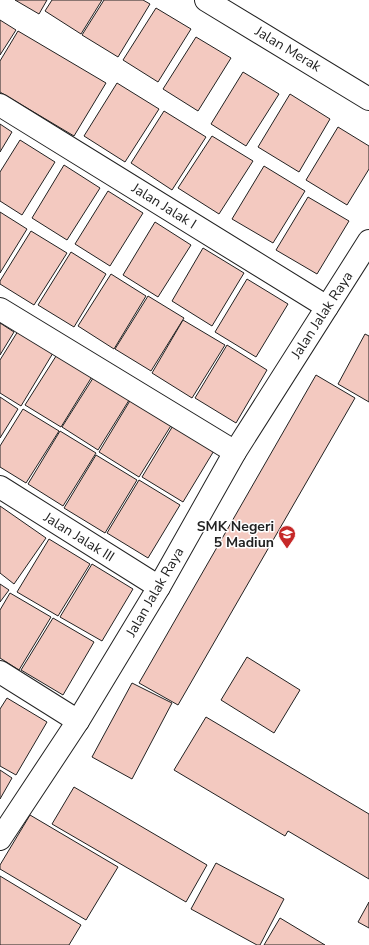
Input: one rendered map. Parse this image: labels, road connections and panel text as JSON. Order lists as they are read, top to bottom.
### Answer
{
  "streets": {
    "street": [
      "Jalan Merak",
      "Jalan Jalak I",
      "Jalan Jalak Raya",
      "Jalan Jalak III"
    ]
  },
  "crossings": [
    ["Jalan Jalak I", "Jalan Jalak Raya"],
    ["Jalan Jalak Raya", "Jalan Jalak III"]
  ],
  "places": {
    "school or university": ["SMK Negeri 5 Madiun"]
  }
}
